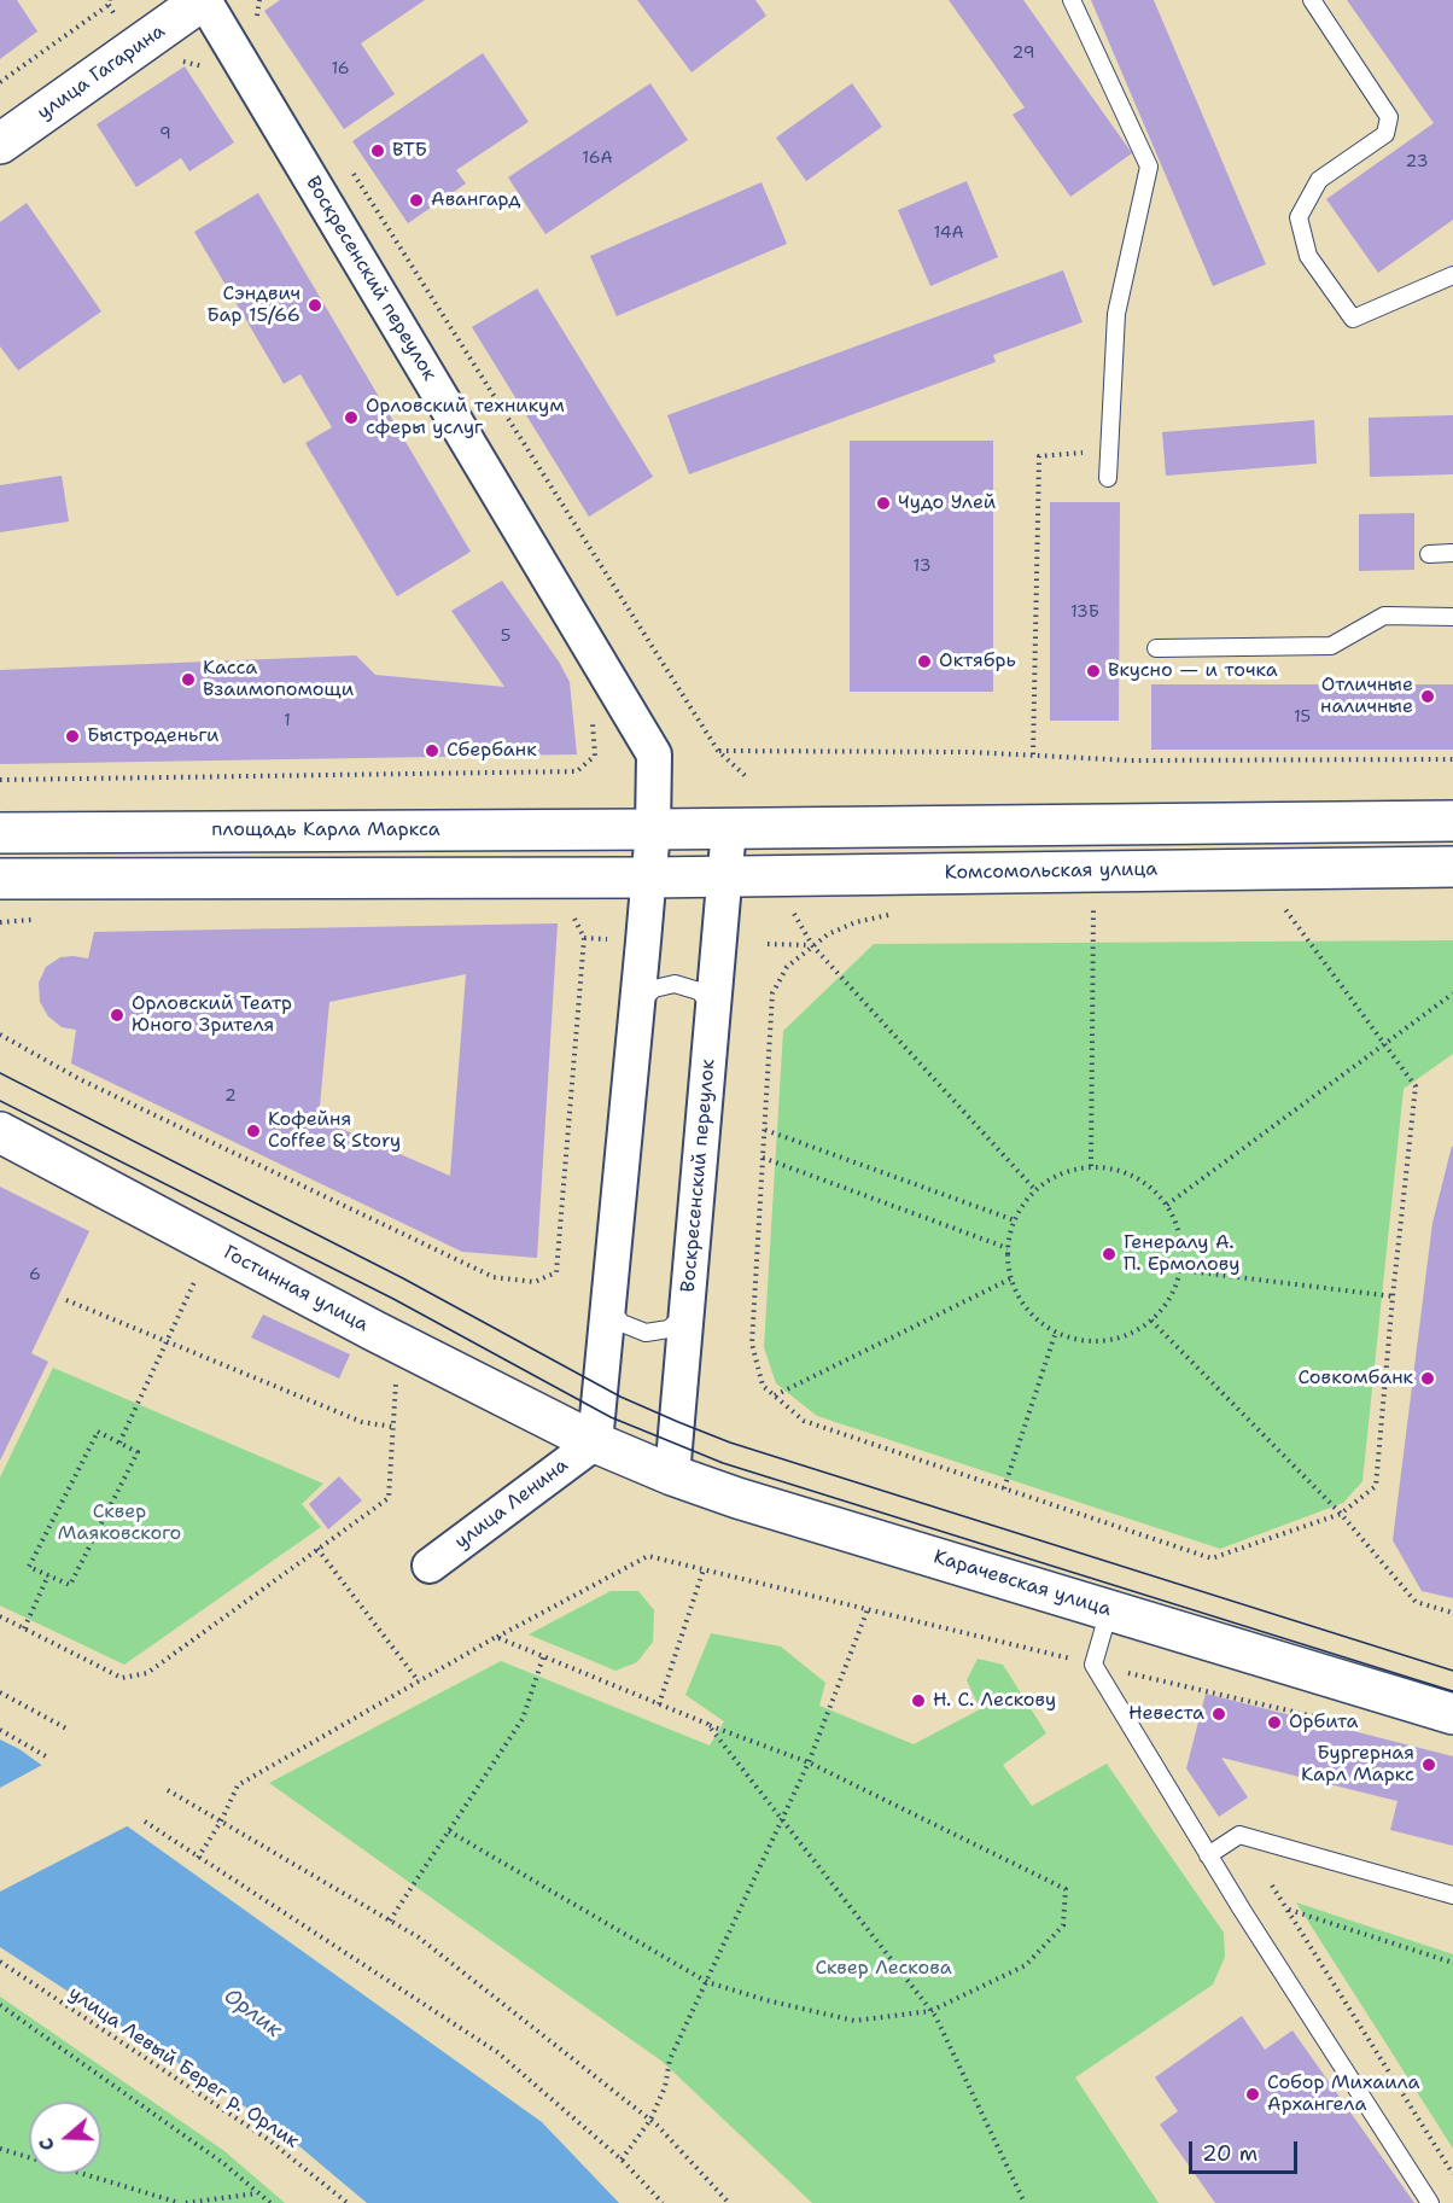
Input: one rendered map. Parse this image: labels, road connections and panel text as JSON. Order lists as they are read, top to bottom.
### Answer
{
  "streets": {
    "main road": [
      "улица Гагарина",
      "площадь Карла Маркса",
      "Комсомольская улица",
      "Гостинная улица",
      "Карачевская улица"
    ],
    "street": ["Воскресенский переулок", "улица Ленина"],
    "path": ["улица Левый Берег р. Орлик"]
  },
  "crossings": [
    ["улица Гагарина", "Воскресенский переулок"],
    ["Воскресенский переулок", "площадь Карла Маркса"],
    ["Воскресенский переулок", "Комсомольская улица"],
    ["Воскресенский переулок", "Карачевская улица"],
    ["Гостинная улица", "улица Ленина"],
    ["Гостинная улица", "Карачевская улица"],
    ["улица Ленина", "Карачевская улица"]
  ],
  "water": ["Орлик"],
  "parks": ["Сквер Маяковского", "Сквер Лескова"],
  "places": [
    "ВТБ",
    "Авангард",
    "Сэндвич Бар 15/66",
    "Орловский техникум сферы услуг",
    "Чудо Улей",
    "Октябрь",
    "Вкусно — и точка",
    "Касса Взаимопомощи",
    "Отличные наличные",
    "Быстроденьги",
    "Сбербанк",
    "Орловский Театр Юного Зрителя",
    "Кофейня Coffee & Story",
    "Генералу А. П. Ермолову",
    "Совкомбанк",
    "Н. С. Лескову",
    "Невеста",
    "Орбита",
    "Бургерная Карл Маркс",
    "Собор Михаила Архангела"
  ],
  "house_numbers": [
    "29",
    "16",
    "9",
    "16А",
    "23",
    "14А",
    "13",
    "13Б",
    "5",
    "15",
    "1",
    "2",
    "6"
  ],
  "scale_bar": "20 m",
  "north": "left"
}
